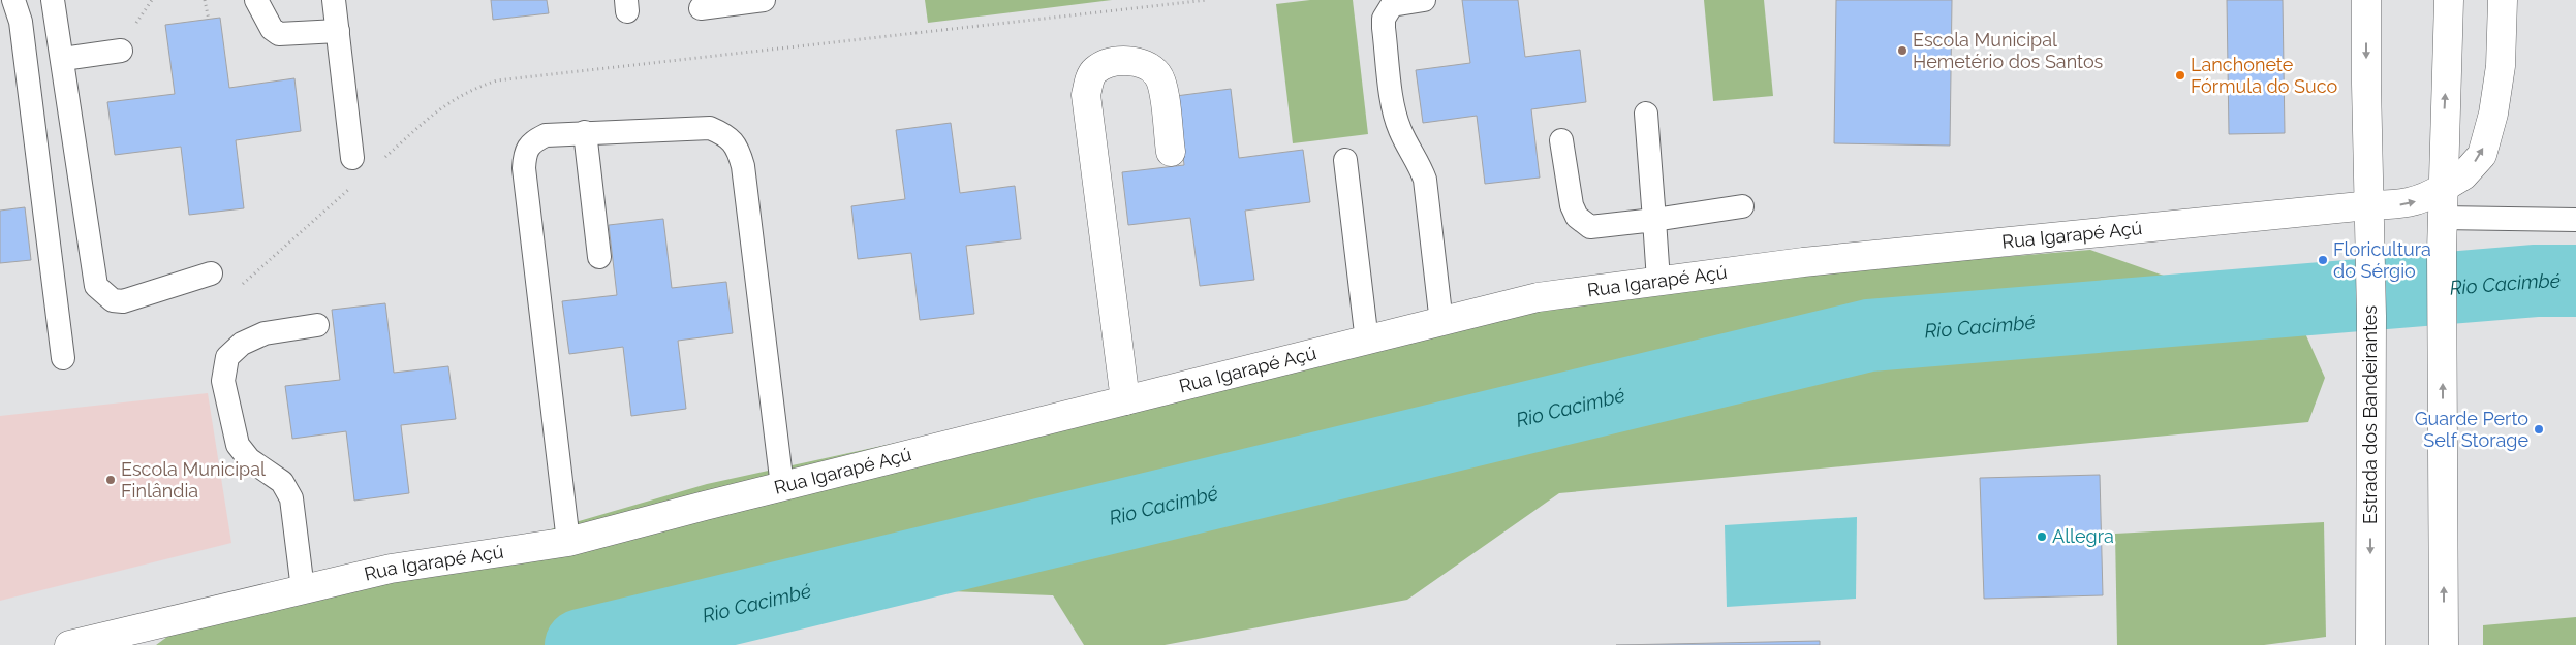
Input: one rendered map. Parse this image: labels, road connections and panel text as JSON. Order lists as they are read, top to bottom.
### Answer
{
  "streets": {
    "street": ["Rua Igarapé Açú", "Estrada dos Bandeirantes"]
  },
  "crossings": [
    ["Rua Igarapé Açú", "Estrada dos Bandeirantes"]
  ],
  "water": ["Rio Cacimbé"],
  "places": [
    "Escola Municipal Hemetério dos Santos",
    "Lanchonete Fórmula do Suco",
    "Floricultura do Sérgio",
    "Guarde Perto Self Storage",
    "Escola Municipal Finlândia",
    "Allegra"
  ]
}
